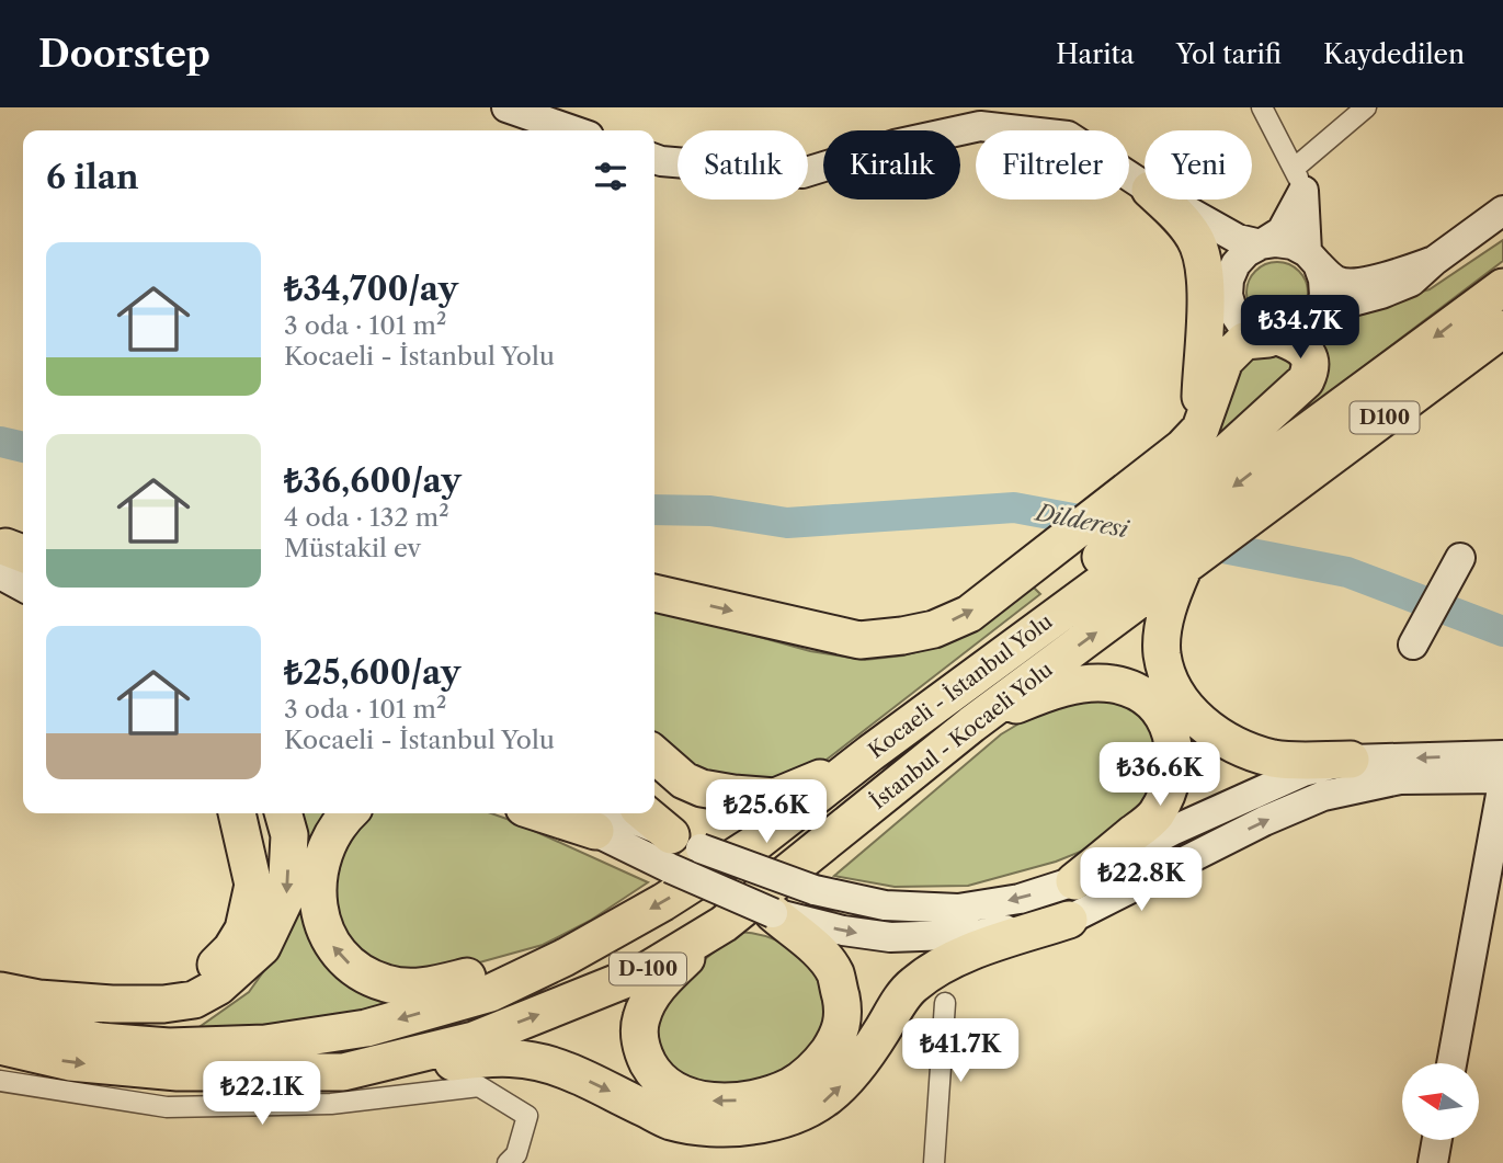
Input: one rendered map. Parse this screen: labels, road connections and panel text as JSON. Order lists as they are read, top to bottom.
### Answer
{
  "streets": {
    "highway": [
      "D100",
      "Kocaeli - İstanbul Yolu",
      "İstanbul - Kocaeli Yolu",
      "D-100"
    ]
  },
  "crossings": [
    ["D100", "Kocaeli - İstanbul Yolu"],
    ["D100", "İstanbul - Kocaeli Yolu"]
  ],
  "water": ["Dilderesi"],
  "north": "left",
  "page": {
    "header": "Doorstep",
    "nav": ["Harita", "Yol tarifi", "Kaydedilen"],
    "chip": [
      "Satılık",
      "Kiralık",
      "Filtreler",
      "Yeni"
    ],
    "heading": "6 ilan",
    "list": [
      {
        "name": "₺34,700/ay",
        "note": "3 oda · 101 m² · Kocaeli - İstanbul Yolu"
      },
      {
        "name": "₺36,600/ay",
        "note": "4 oda · 132 m² · Müstakil ev"
      },
      {
        "name": "₺25,600/ay",
        "note": "3 oda · 101 m² · Kocaeli - İstanbul Yolu"
      }
    ],
    "price": [
      "₺34.7K",
      "₺36.6K",
      "₺25.6K",
      "₺22.8K",
      "₺41.7K",
      "₺22.1K"
    ]
  }
}
